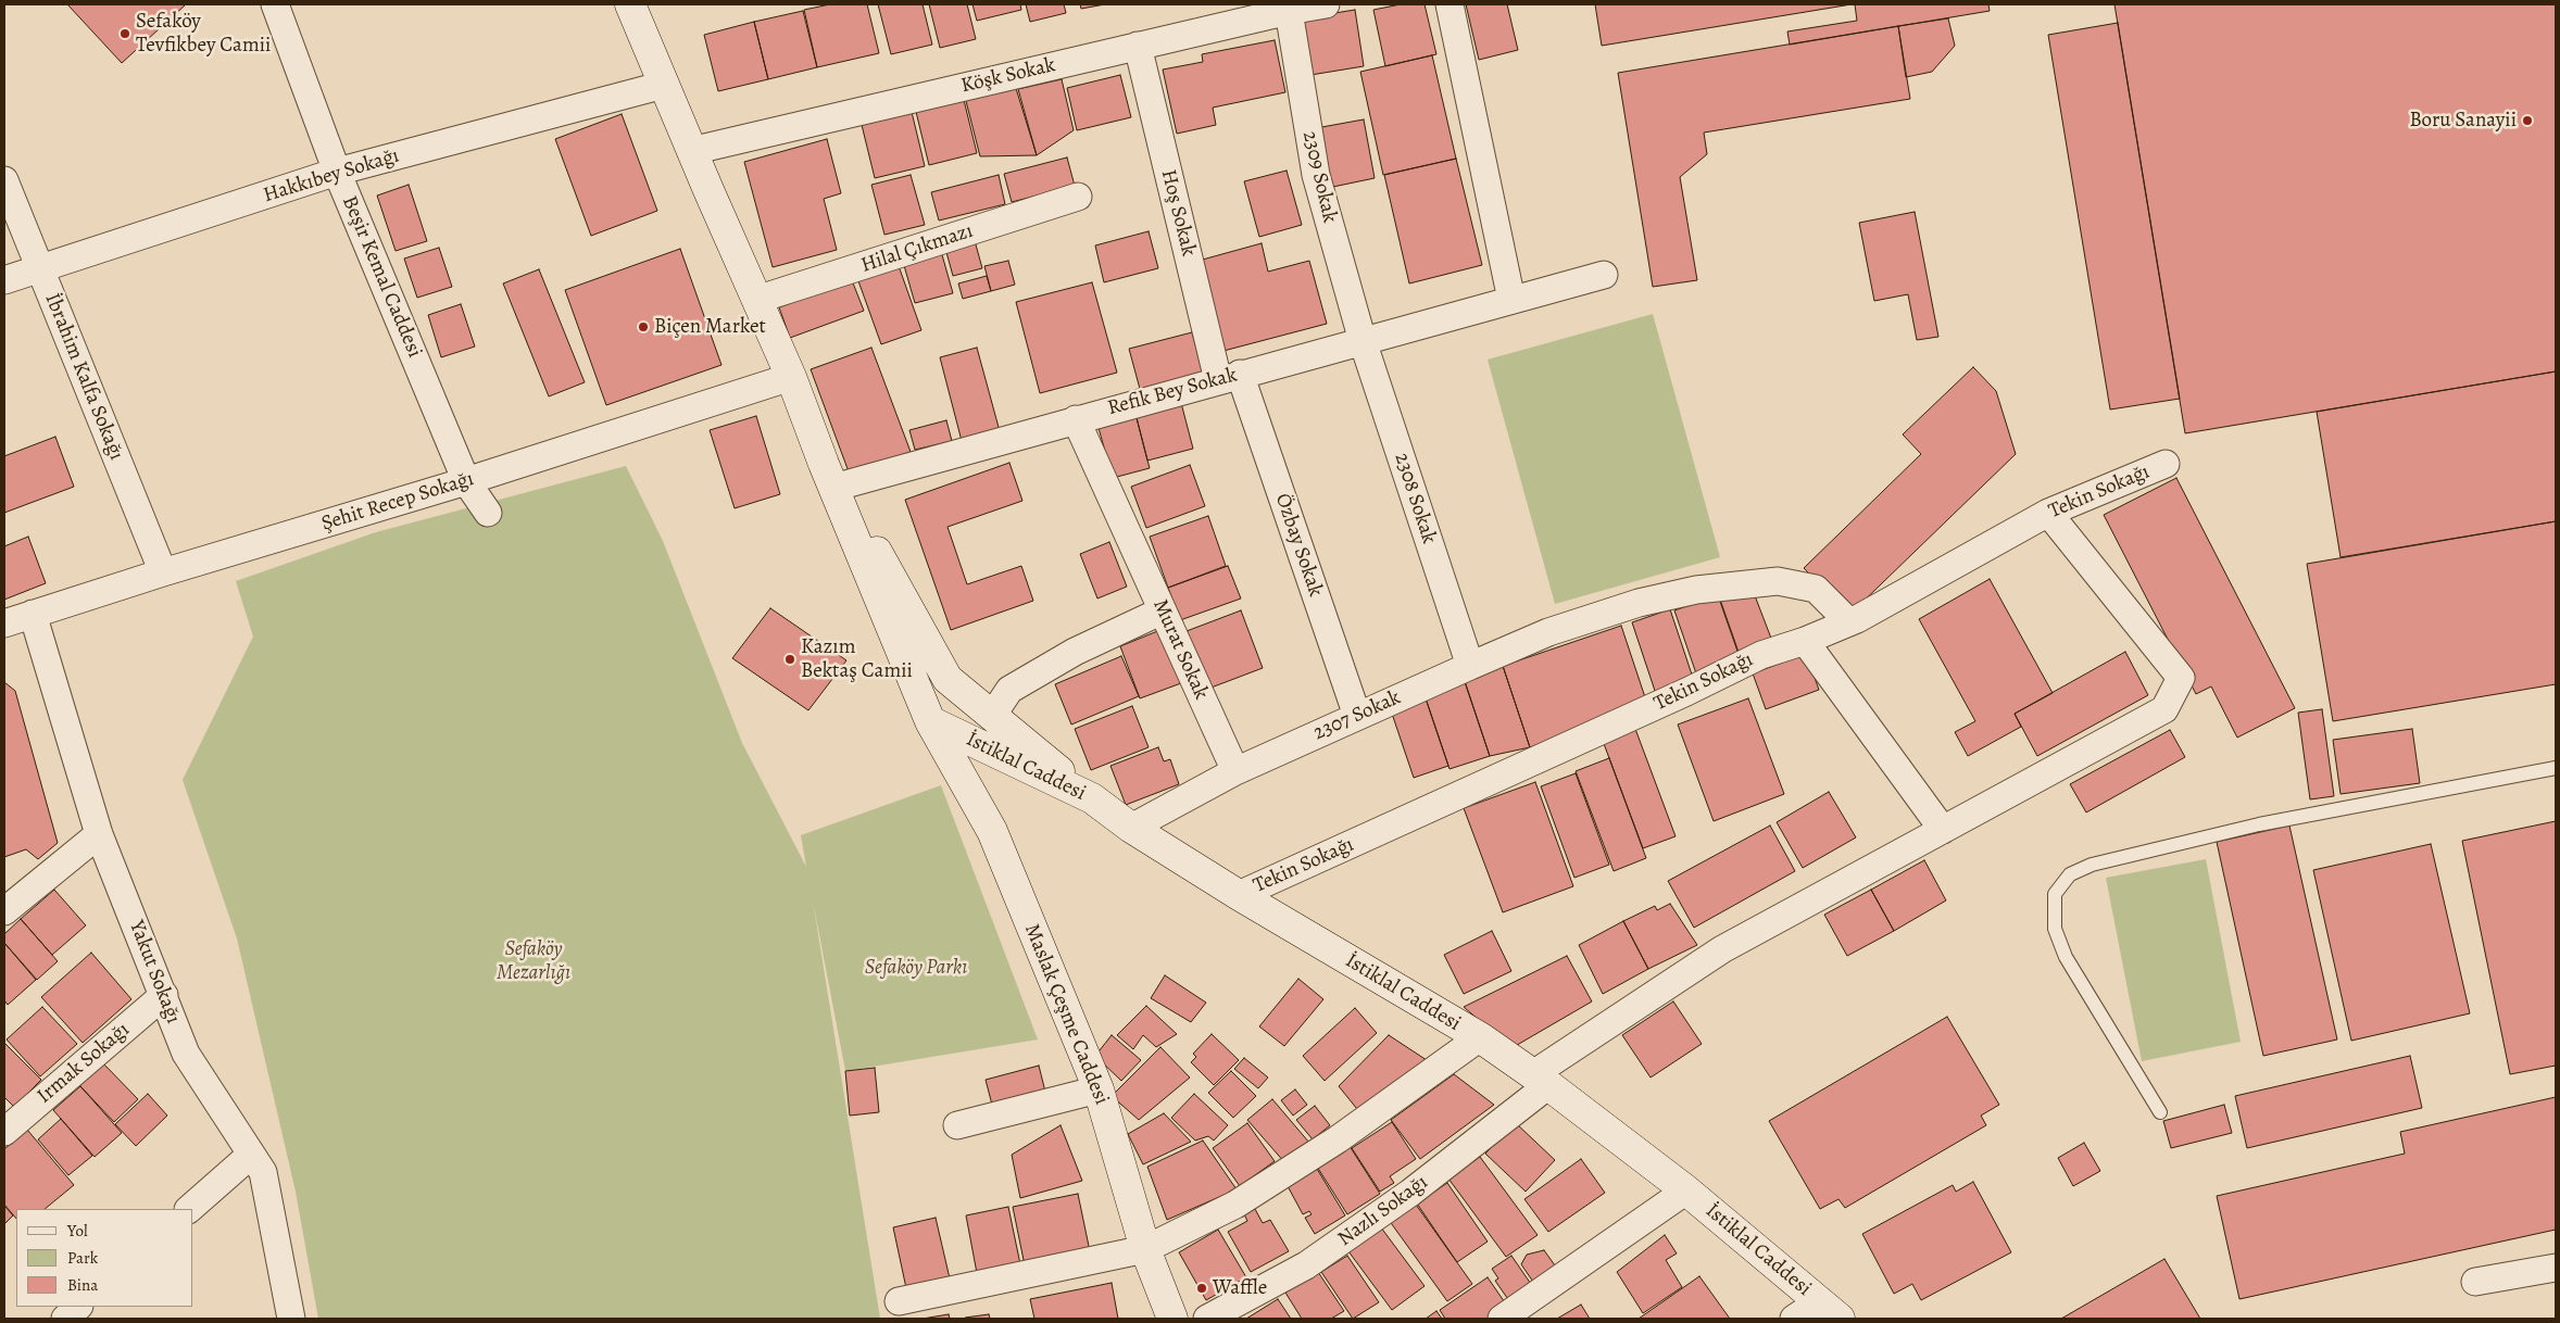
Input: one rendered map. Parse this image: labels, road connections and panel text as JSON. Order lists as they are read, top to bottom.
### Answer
{
  "streets": {
    "street": [
      "Köşk Sokak",
      "Hakkıbey Sokağı",
      "2309 Sokak",
      "Hoş Sokak",
      "Hilal Çıkmazı",
      "Beşir Kemal Caddesi",
      "İbrahim Kalfa Sokağı",
      "Refik Bey Sokak",
      "Tekin Sokağı",
      "2308 Sokak",
      "Şehit Recep Sokağı",
      "Özbay Sokak",
      "Murat Sokak",
      "2307 Sokak",
      "İstiklal Caddesi",
      "Yakut Sokağı",
      "Maslak Çeşme Caddesi",
      "Irmak Sokağı",
      "Nazlı Sokağı"
    ]
  },
  "crossings": [
    ["Köşk Sokak", "2309 Sokak"],
    ["Köşk Sokak", "Hoş Sokak"],
    ["Hakkıbey Sokağı", "Beşir Kemal Caddesi"],
    ["Hakkıbey Sokağı", "İbrahim Kalfa Sokağı"],
    ["2309 Sokak", "Refik Bey Sokak"],
    ["2309 Sokak", "2308 Sokak"],
    ["Hoş Sokak", "Refik Bey Sokak"],
    ["Hoş Sokak", "Özbay Sokak"],
    ["Beşir Kemal Caddesi", "Şehit Recep Sokağı"],
    ["İbrahim Kalfa Sokağı", "Şehit Recep Sokağı"],
    ["Refik Bey Sokak", "2308 Sokak"],
    ["Refik Bey Sokak", "Özbay Sokak"],
    ["Refik Bey Sokak", "Murat Sokak"],
    ["Refik Bey Sokak", "Maslak Çeşme Caddesi"],
    ["Tekin Sokağı", "2307 Sokak"],
    ["Tekin Sokağı", "İstiklal Caddesi"],
    ["Tekin Sokağı", "Nazlı Sokağı"],
    ["2308 Sokak", "2307 Sokak"],
    ["Şehit Recep Sokağı", "Yakut Sokağı"],
    ["Özbay Sokak", "2307 Sokak"],
    ["Murat Sokak", "2307 Sokak"],
    ["İstiklal Caddesi", "Maslak Çeşme Caddesi"],
    ["İstiklal Caddesi", "Nazlı Sokağı"],
    ["Yakut Sokağı", "Irmak Sokağı"]
  ],
  "parks": ["Sefaköy Mezarlığı", "Sefaköy Parkı"],
  "places": [
    "Sefaköy Tevfikbey Camii",
    "Boru Sanayii",
    "Biçen Market",
    "Kazım Bektaş Camii",
    "Waffle"
  ],
  "legend": ["Yol", "Park", "Bina"]
}
